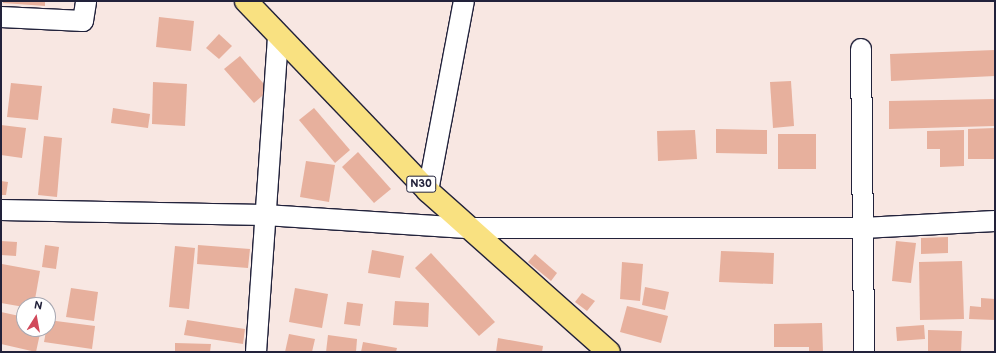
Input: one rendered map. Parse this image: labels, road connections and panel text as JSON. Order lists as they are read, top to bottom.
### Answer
{
  "streets": {
    "main road": ["N30"]
  },
  "north": "top"
}
